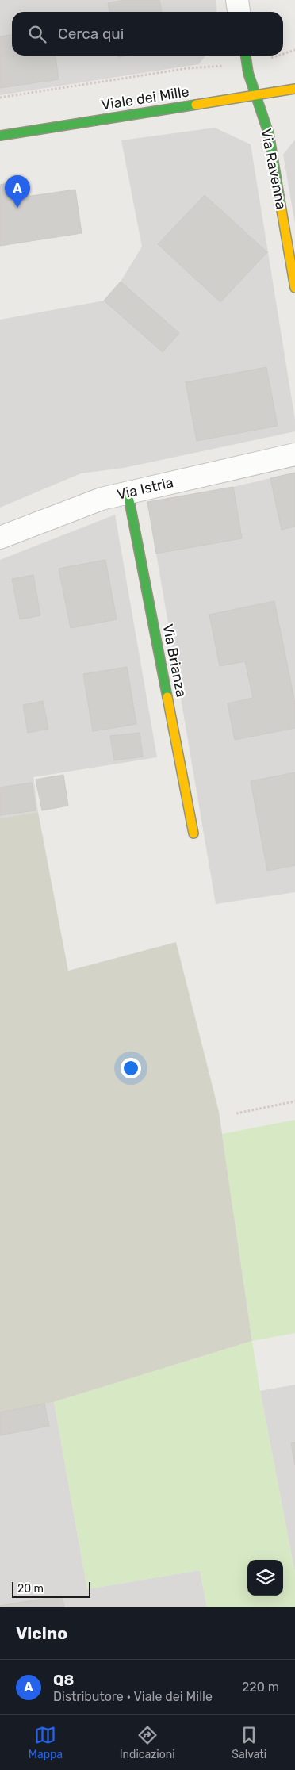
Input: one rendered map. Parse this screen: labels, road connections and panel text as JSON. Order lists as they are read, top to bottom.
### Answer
{
  "streets": {
    "street": [
      "Viale dei Mille",
      "Via Ravenna",
      "Via Istria",
      "Via Brianza"
    ]
  },
  "crossings": [
    ["Viale dei Mille", "Via Ravenna"],
    ["Via Istria", "Via Brianza"]
  ],
  "scale_bar": "20 m",
  "page": {
    "search": "Cerca qui",
    "pins": "A",
    "scale": "20 m",
    "heading": "Vicino",
    "list": [
      {
        "mark": "A",
        "name": "Q8",
        "note": "Distributore · Viale dei Mille",
        "value": "220 m"
      }
    ],
    "nav": ["Mappa", "Indicazioni", "Salvati"]
  }
}
